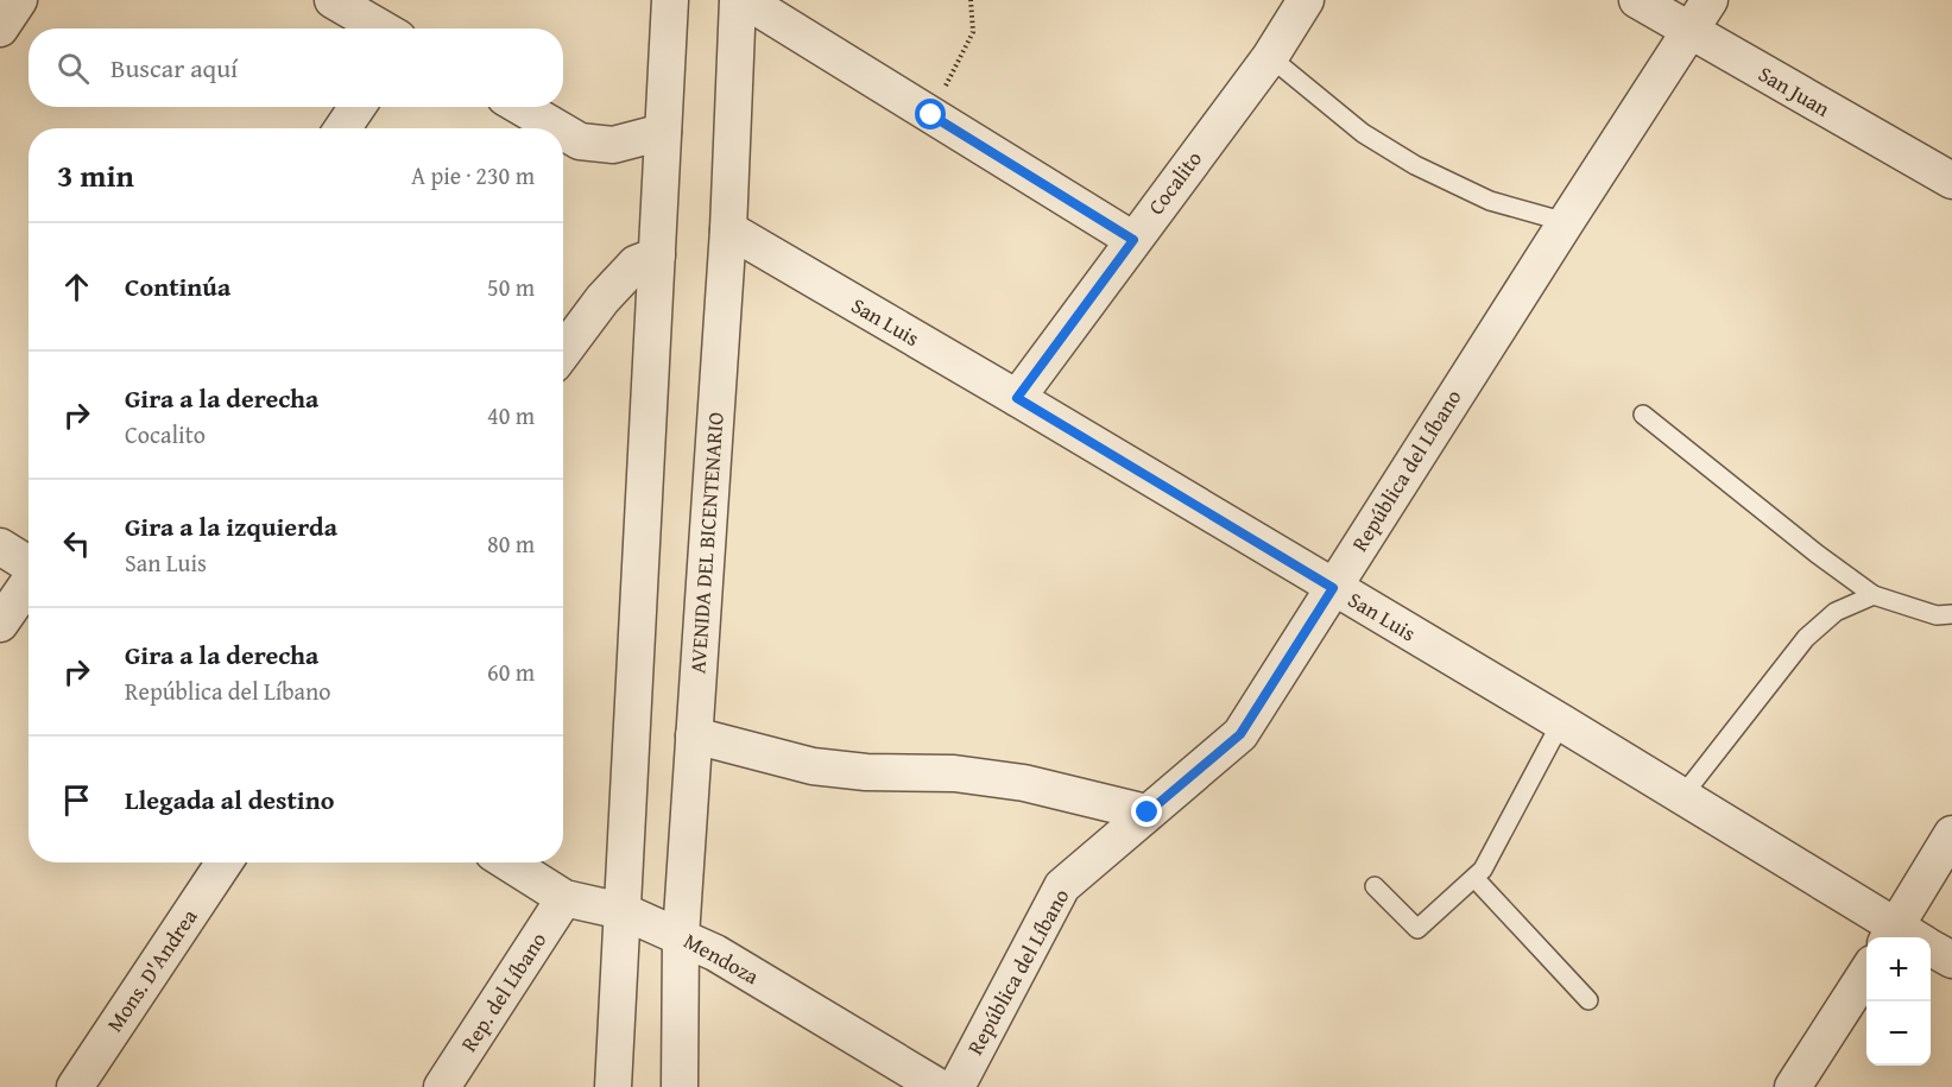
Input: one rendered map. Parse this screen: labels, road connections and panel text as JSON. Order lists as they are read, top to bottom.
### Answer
{
  "streets": {
    "street": [
      "San Juan",
      "Cocalito",
      "San Luis",
      "República del Líbano",
      "AVENIDA DEL BICENTENARIO",
      "Mendoza",
      "Mons. D'Andrea",
      "Rep. del Líbano"
    ]
  },
  "crossings": [
    ["San Juan", "República del Líbano"],
    ["Cocalito", "San Luis"],
    ["San Luis", "República del Líbano"],
    ["San Luis", "AVENIDA DEL BICENTENARIO"],
    ["AVENIDA DEL BICENTENARIO", "Mendoza"],
    ["Mendoza", "Rep. del Líbano"]
  ],
  "page": {
    "search": "Buscar aquí",
    "heading": ["3 min", "A pie · 230 m"],
    "list": [
      ["Continúa", "50 m"],
      ["Gira a la derecha", "Cocalito", "40 m"],
      ["Gira a la izquierda", "San Luis", "80 m"],
      ["Gira a la derecha", "República del Líbano", "60 m"],
      "Llegada al destino"
    ],
    "map_buttons": ["+", "−"]
  }
}
